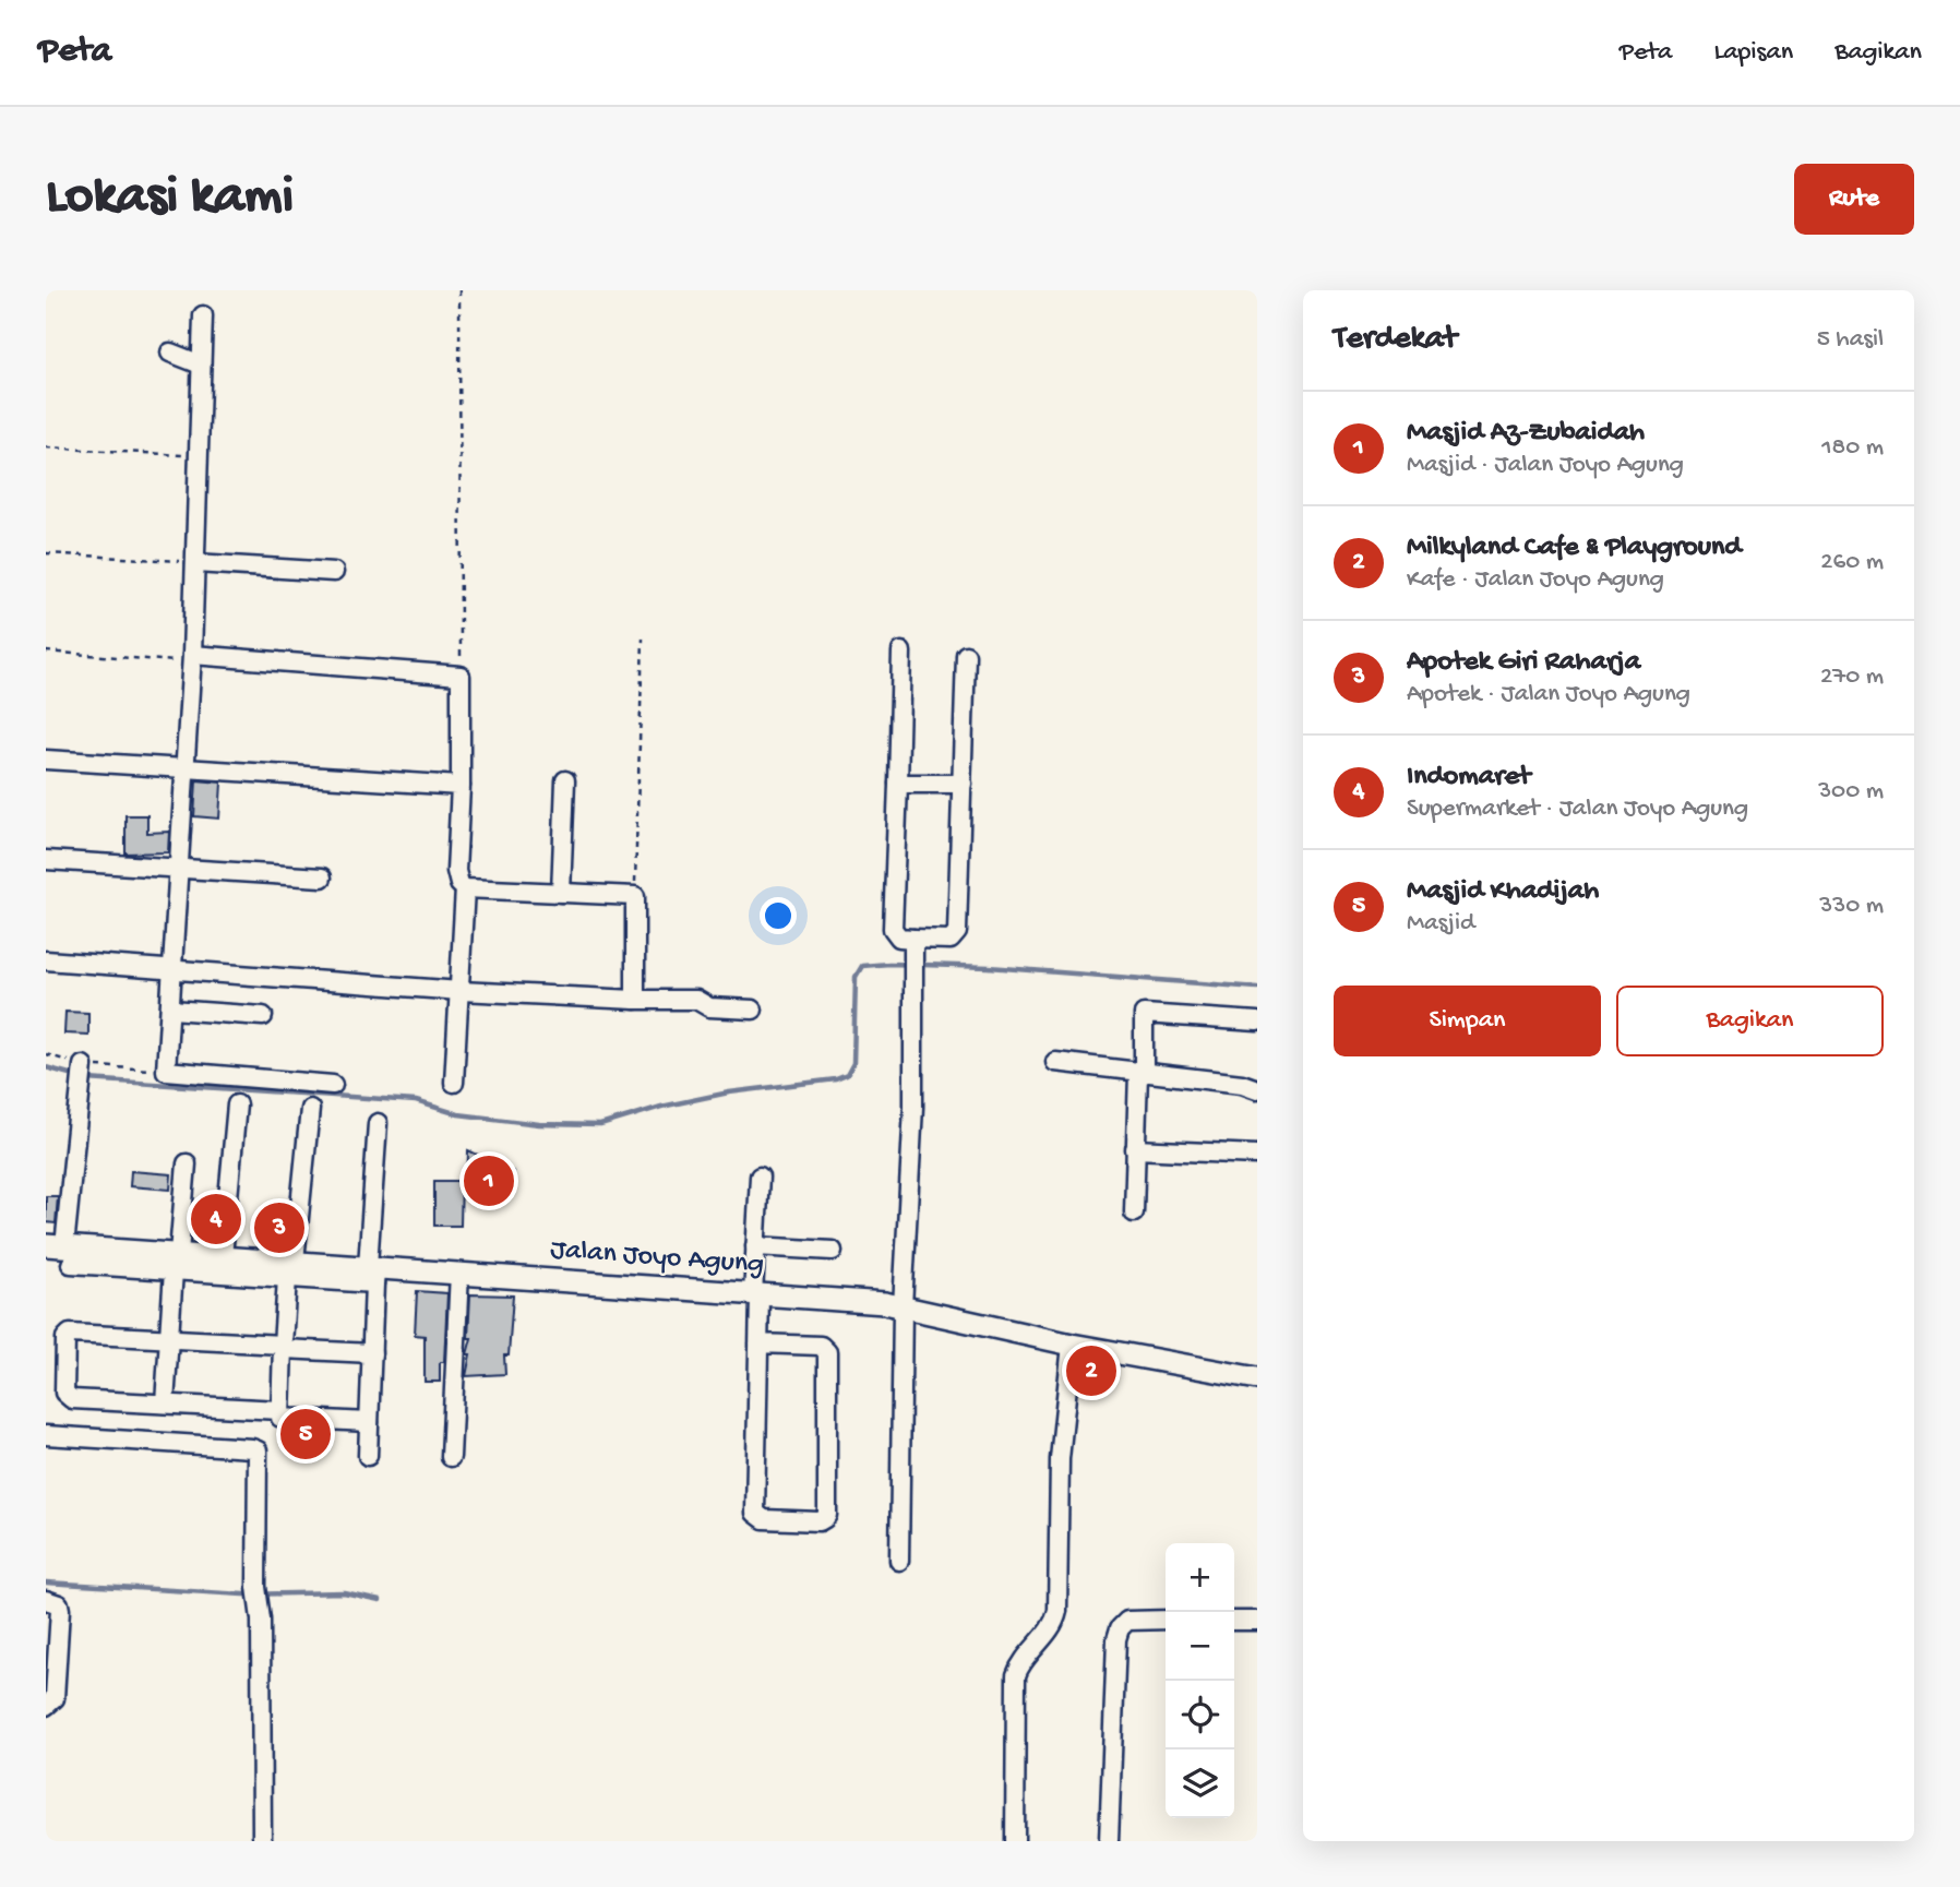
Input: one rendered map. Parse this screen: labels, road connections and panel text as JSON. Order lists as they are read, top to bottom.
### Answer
{
  "streets": {
    "main road": ["Jalan Joyo Agung"]
  },
  "page": {
    "header": "Peta",
    "nav": ["Peta", "Lapisan", "Bagikan"],
    "buttons": [
      "Rute",
      ["Simpan", "Bagikan"]
    ],
    "title": "Lokasi kami",
    "heading": ["Terdekat", "5 hasil"],
    "list": [
      {
        "mark": "1",
        "name": "Masjid Az-Zubaidah",
        "note": "Masjid · Jalan Joyo Agung",
        "value": "180 m"
      },
      {
        "mark": "2",
        "name": "Milkyland Cafe & Playground",
        "note": "Kafe · Jalan Joyo Agung",
        "value": "260 m"
      },
      {
        "mark": "3",
        "name": "Apotek Giri Raharja",
        "note": "Apotek · Jalan Joyo Agung",
        "value": "270 m"
      },
      {
        "mark": "4",
        "name": "Indomaret",
        "note": "Supermarket · Jalan Joyo Agung",
        "value": "300 m"
      },
      {
        "mark": "5",
        "name": "Masjid Khadijah",
        "note": "Masjid",
        "value": "330 m"
      }
    ],
    "pins": [
      "1",
      "4",
      "3",
      "2",
      "5"
    ],
    "map_buttons": ["+", "−"]
  }
}
